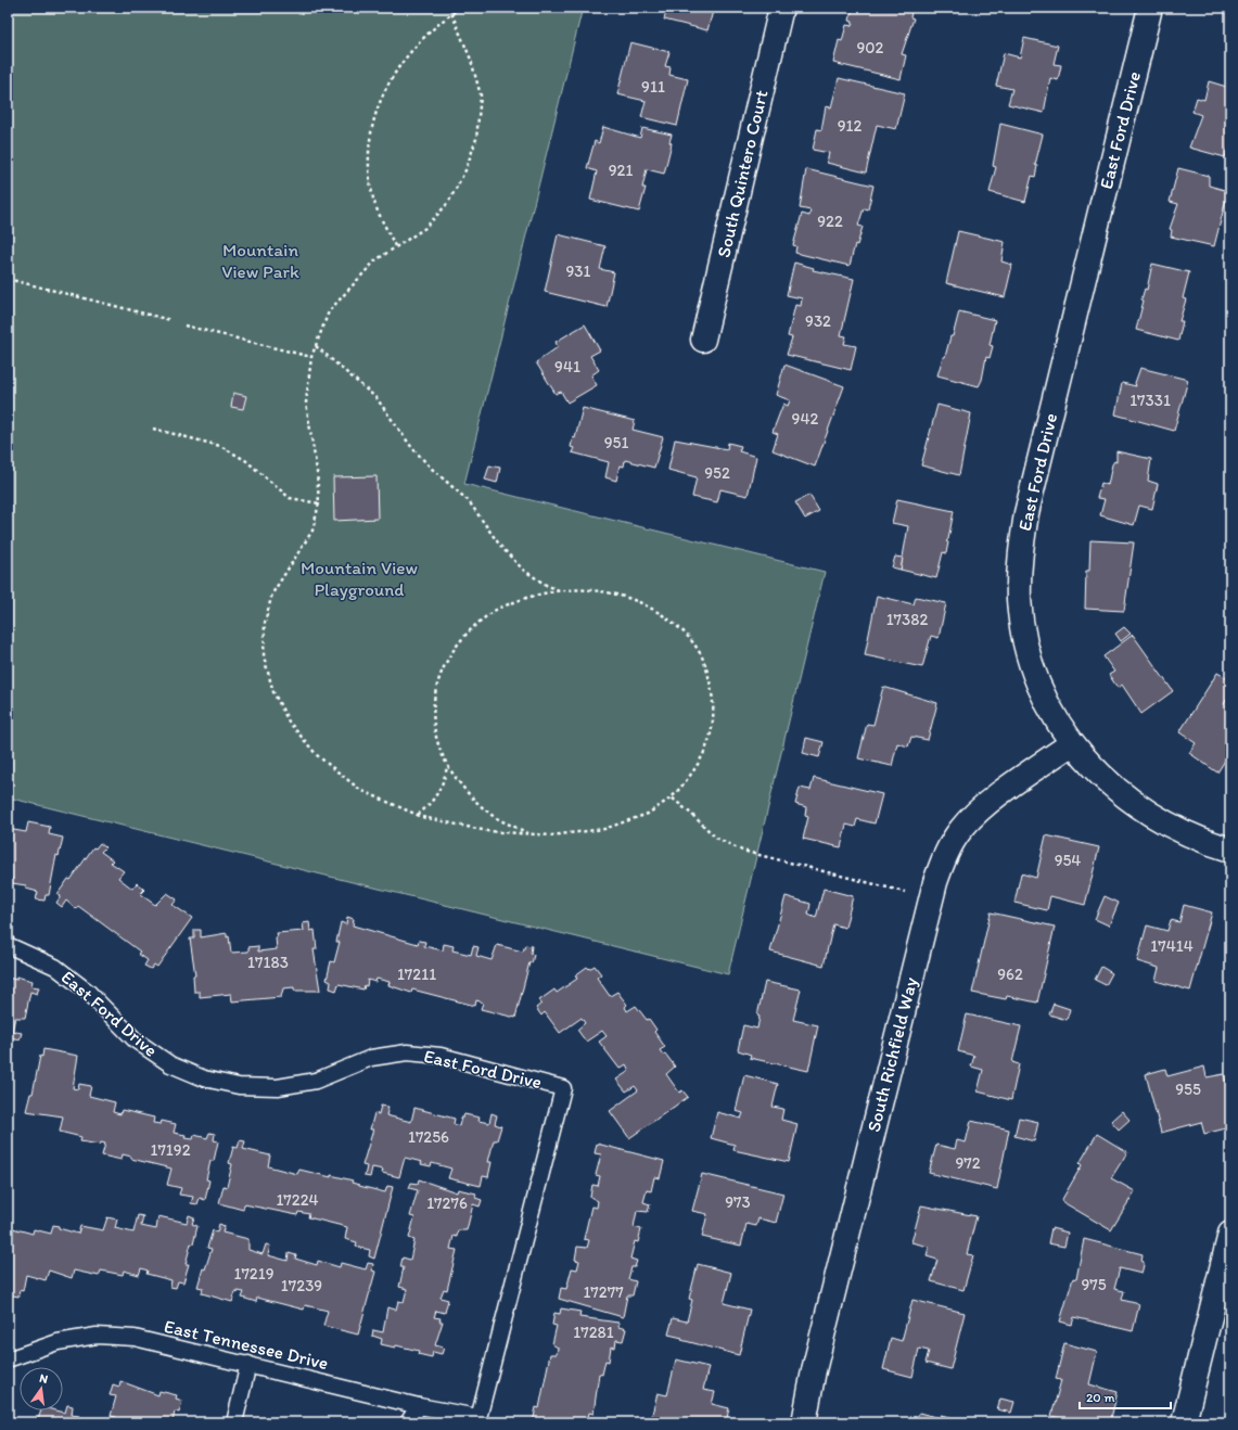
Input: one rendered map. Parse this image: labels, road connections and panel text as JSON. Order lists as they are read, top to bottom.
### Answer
{
  "streets": {
    "street": ["East Ford Drive", "South Quintero Court", "South Richfield Way"],
    "lane": ["East Tennessee Drive"]
  },
  "crossings": [
    ["East Ford Drive", "South Richfield Way"],
    ["East Ford Drive", "East Tennessee Drive"]
  ],
  "parks": ["Mountain View Park", "Mountain View Playground"],
  "house_numbers": [
    "902",
    "911",
    "912",
    "921",
    "922",
    "931",
    "932",
    "941",
    "17331",
    "942",
    "951",
    "952",
    "17382",
    "954",
    "17414",
    "17183",
    "17211",
    "962",
    "955",
    "17256",
    "17192",
    "972",
    "17224",
    "973",
    "17276",
    "17219",
    "975",
    "17239",
    "17277",
    "17281"
  ],
  "scale_bar": "20 m",
  "north": "top"
}
